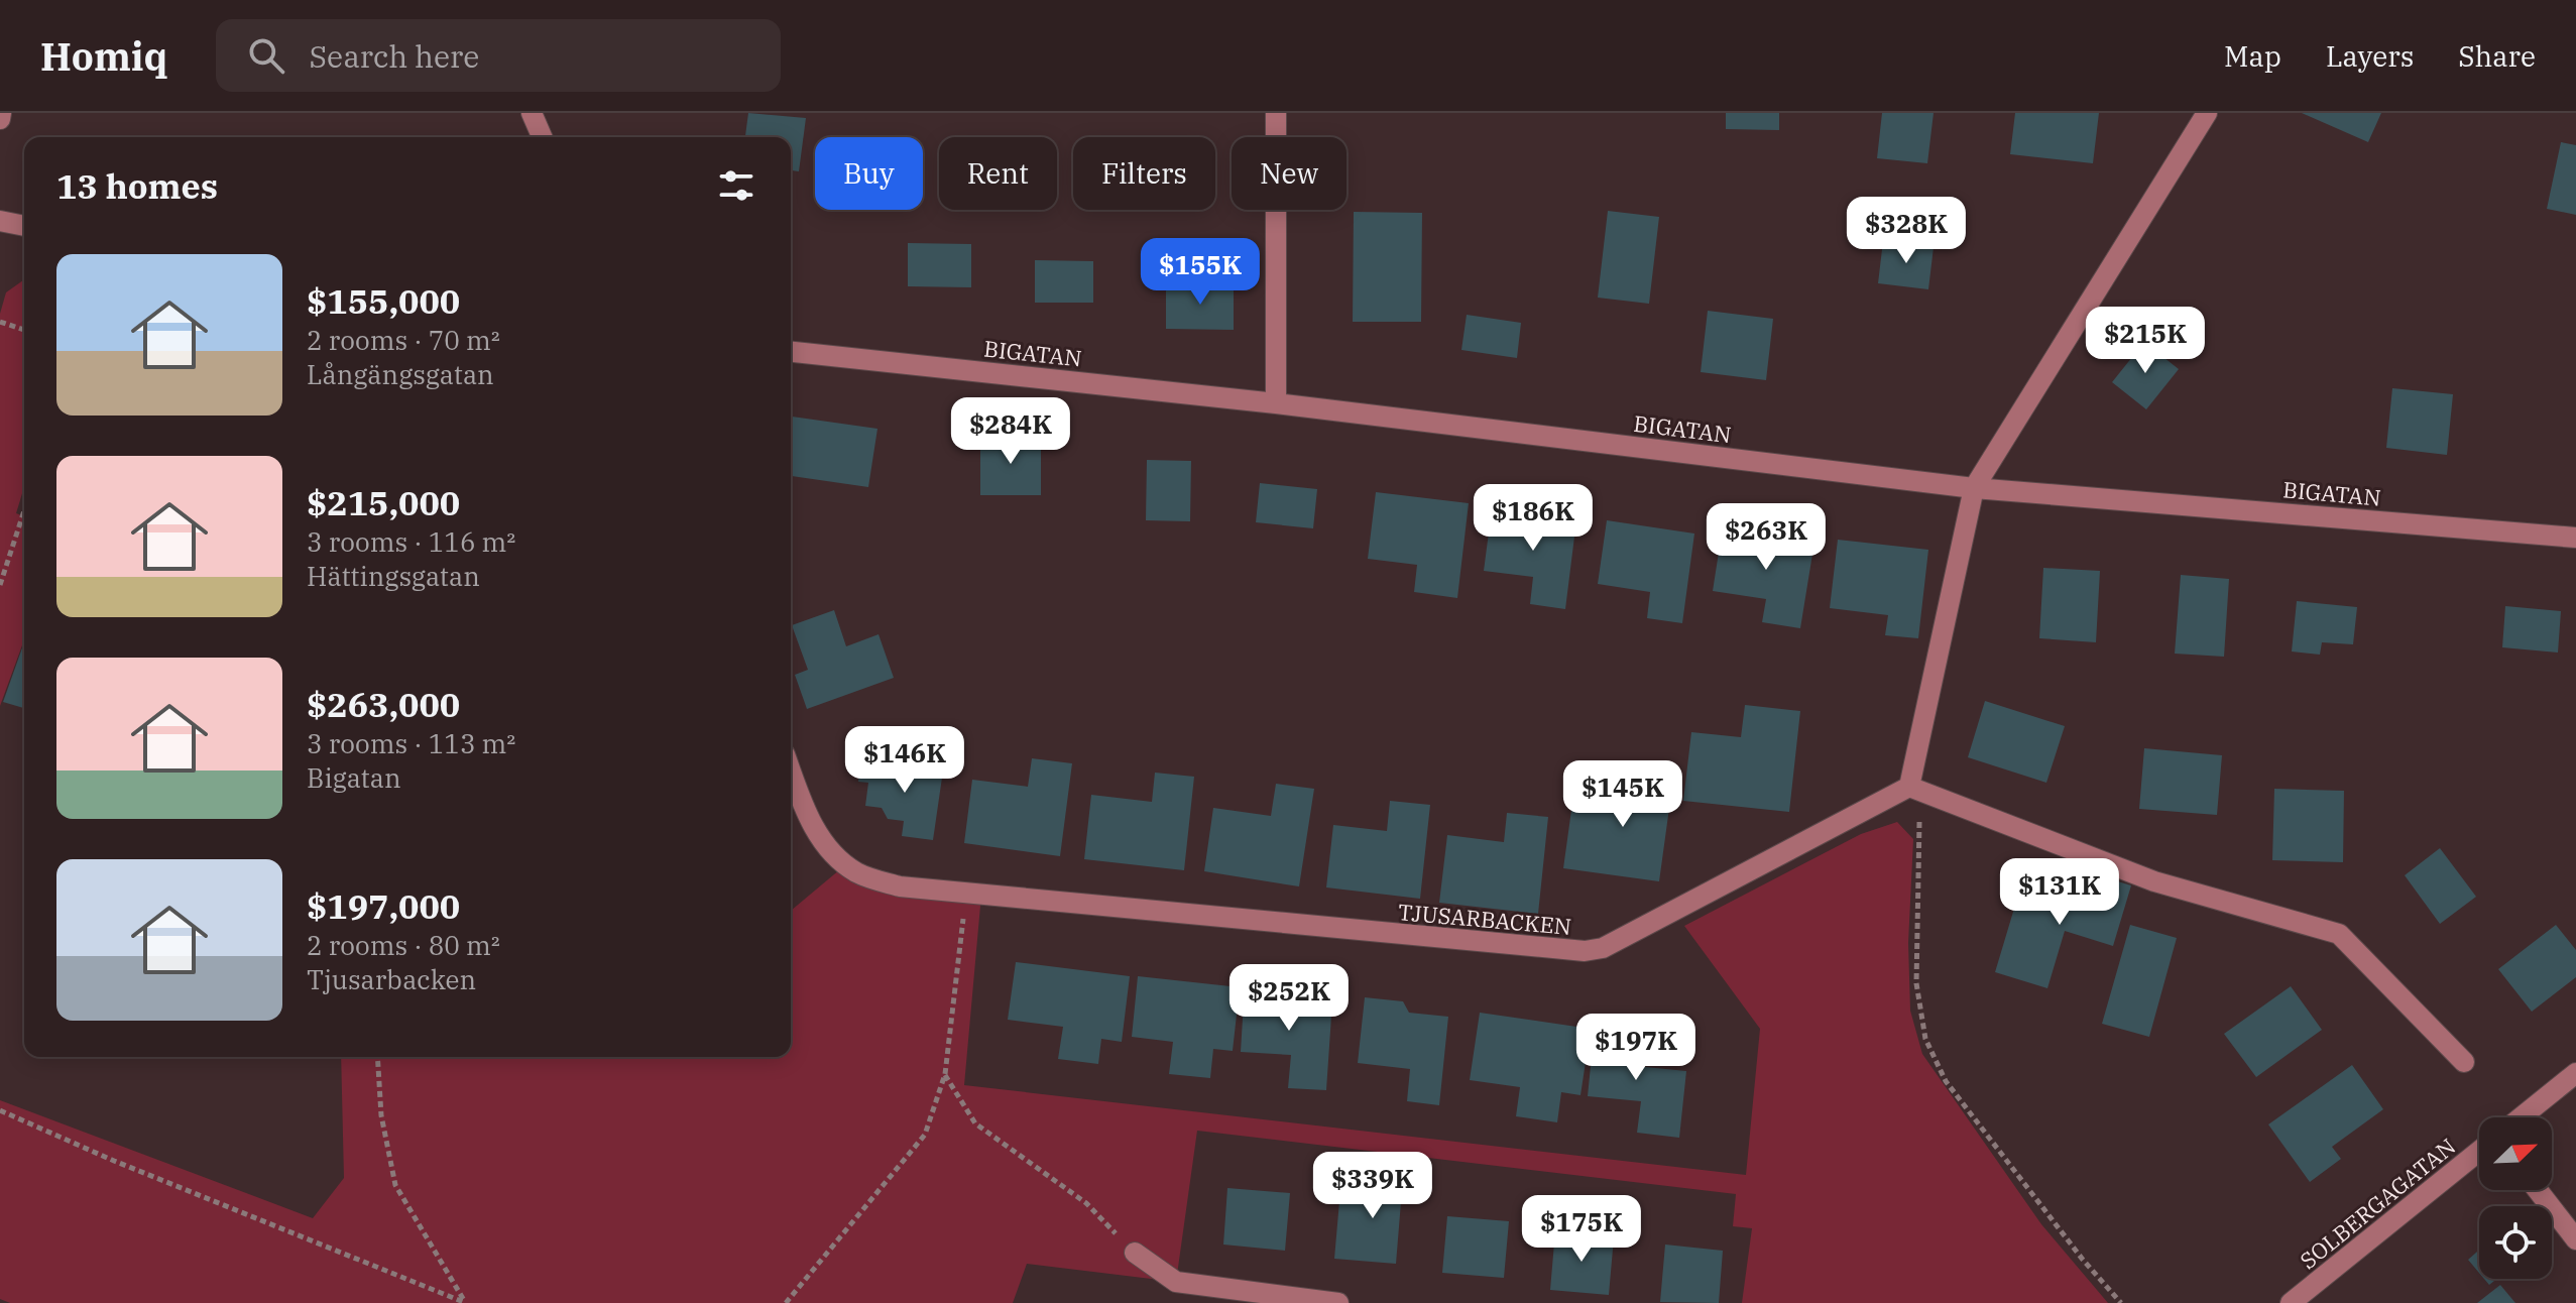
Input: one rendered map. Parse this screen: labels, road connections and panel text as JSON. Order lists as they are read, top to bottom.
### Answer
{
  "streets": {
    "street": ["BIGATAN", "TJUSARBACKEN", "SOLBERGAGATAN"]
  },
  "north": "top right",
  "page": {
    "header": "Homiq",
    "search": "Search here",
    "nav": ["Map", "Layers", "Share"],
    "chip": [
      "Buy",
      "Rent",
      "Filters",
      "New"
    ],
    "heading": "13 homes",
    "price": [
      "$328K",
      "$155K",
      "$215K",
      "$284K",
      "$186K",
      "$263K",
      "$146K",
      "$145K",
      "$131K",
      "$252K",
      "$197K",
      "$339K",
      "$175K"
    ],
    "list": [
      {
        "name": "$155,000",
        "note": "2 rooms · 70 m² · Långängsgatan"
      },
      {
        "name": "$215,000",
        "note": "3 rooms · 116 m² · Hättingsgatan"
      },
      {
        "name": "$263,000",
        "note": "3 rooms · 113 m² · Bigatan"
      },
      {
        "name": "$197,000",
        "note": "2 rooms · 80 m² · Tjusarbacken"
      }
    ]
  }
}
